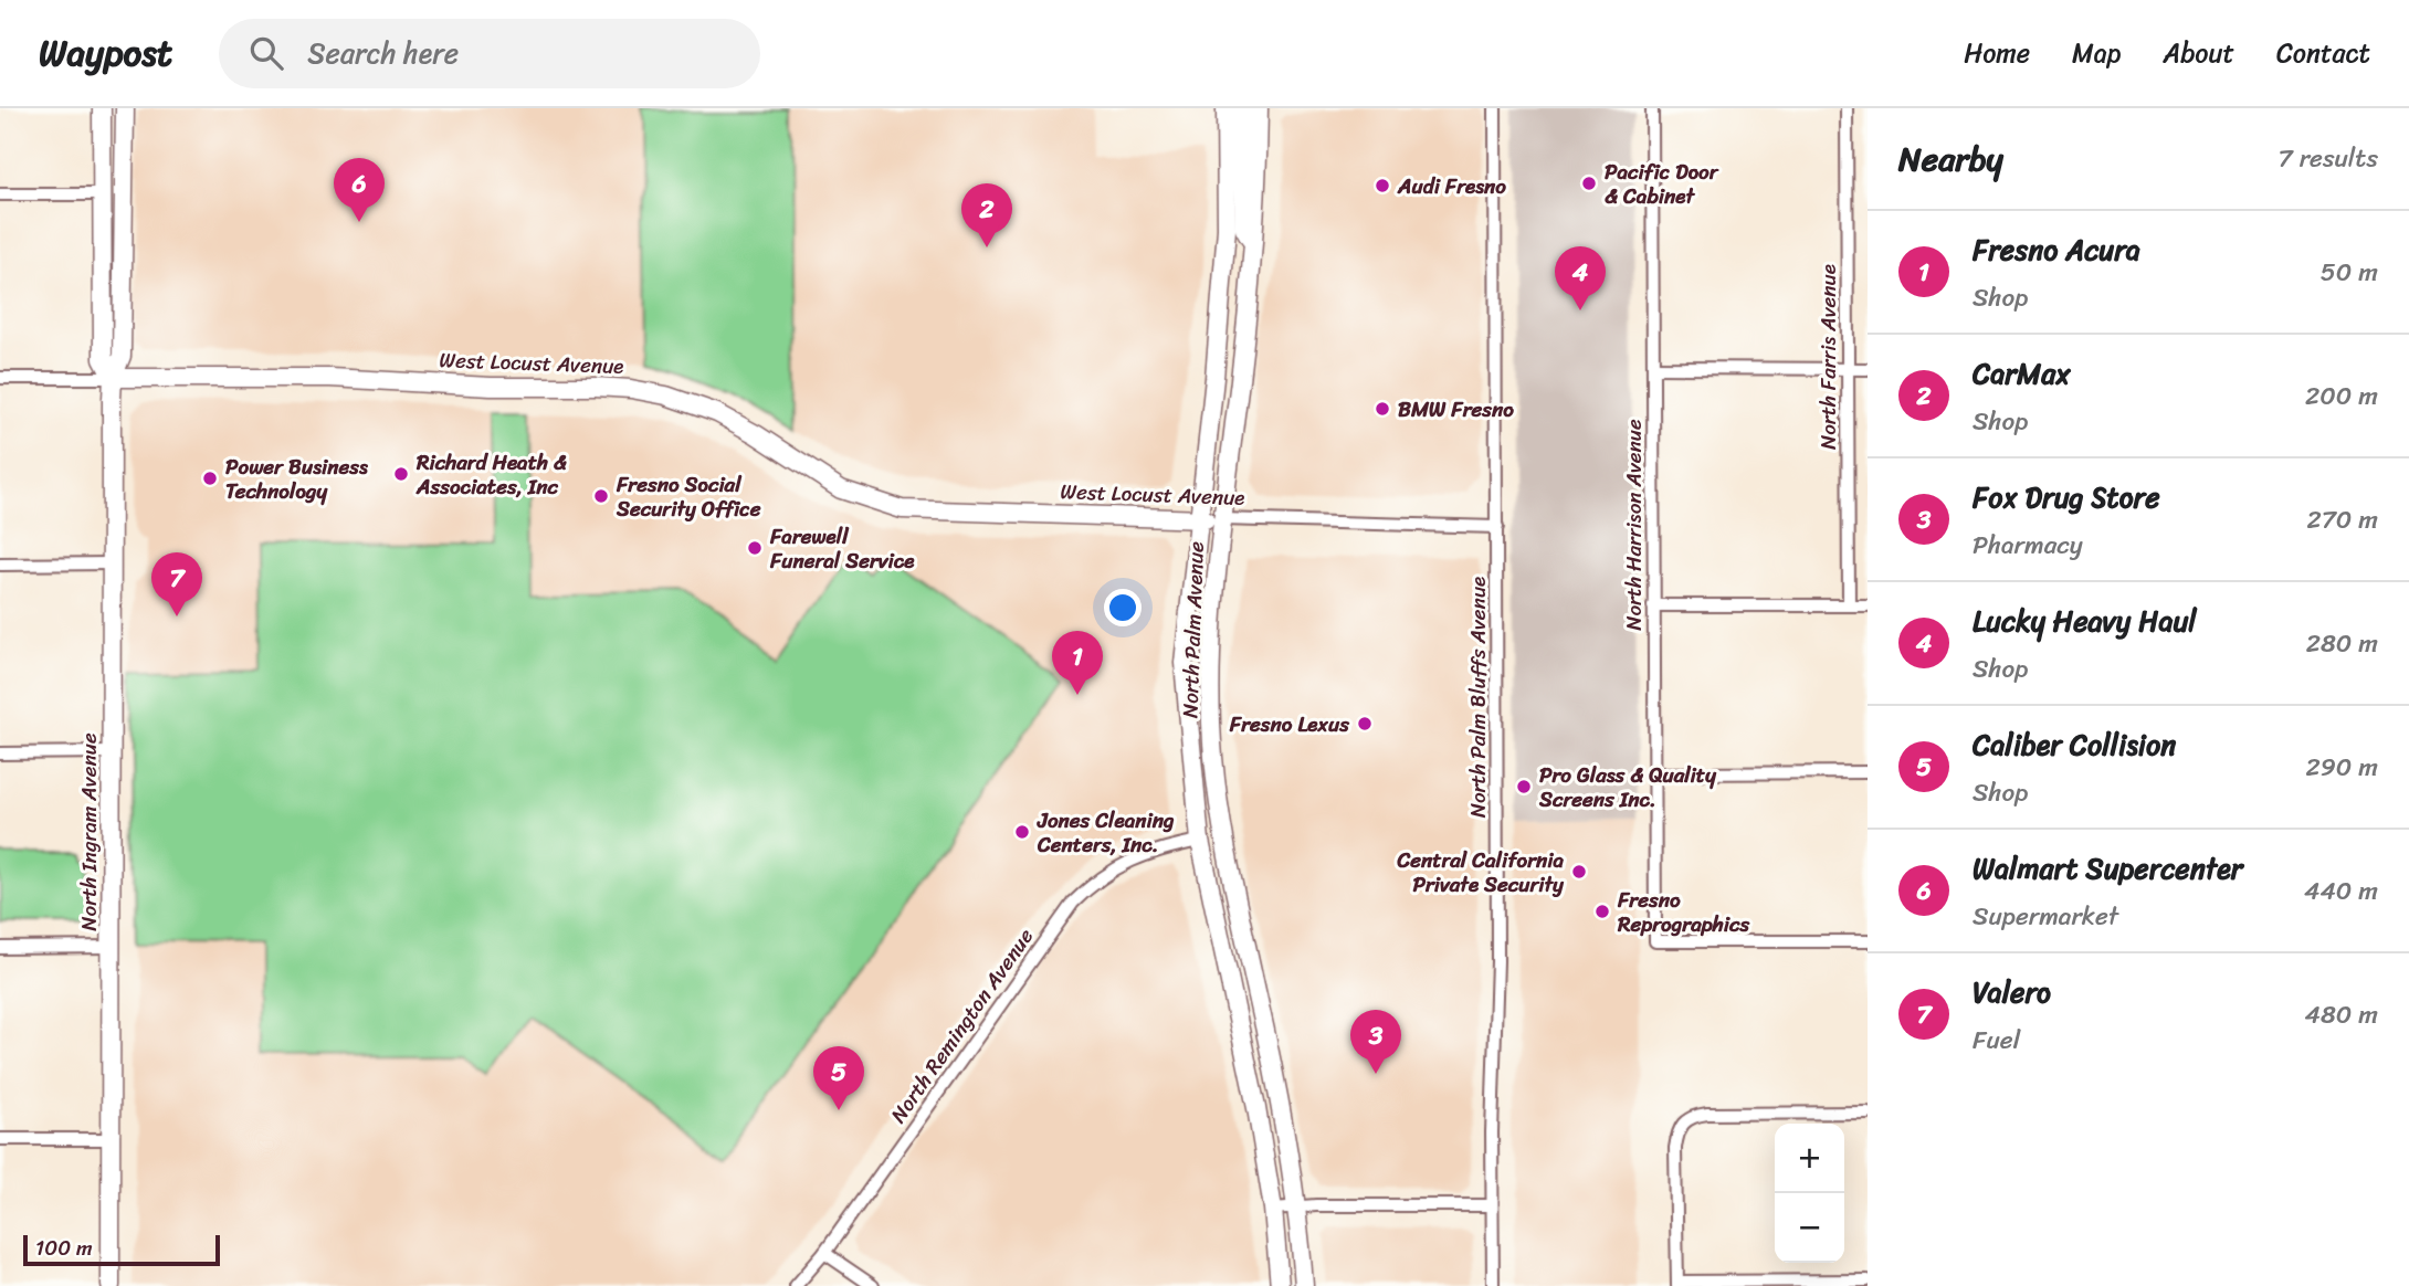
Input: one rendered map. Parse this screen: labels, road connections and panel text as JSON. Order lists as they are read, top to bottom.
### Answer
{
  "streets": {
    "main road": ["West Locust Avenue", "North Palm Avenue", "North Ingram Avenue"],
    "street": [
      "North Farris Avenue",
      "North Harrison Avenue",
      "North Palm Bluffs Avenue",
      "North Remington Avenue"
    ]
  },
  "crossings": [
    ["West Locust Avenue", "North Palm Avenue"],
    ["West Locust Avenue", "North Palm Bluffs Avenue"],
    ["West Locust Avenue", "North Ingram Avenue"],
    ["North Palm Avenue", "North Remington Avenue"]
  ],
  "places": [
    "Pacific Door & Cabinet",
    "Audi Fresno",
    "BMW Fresno",
    "Richard Heath & Associates, Inc",
    "Power Business Technology",
    "Fresno Social Security Office",
    "Farewell Funeral Service",
    "Fresno Lexus",
    "Pro Glass & Quality Screens Inc.",
    "Jones Cleaning Centers, Inc.",
    "Central California Private Security",
    "Fresno Reprographics"
  ],
  "scale_bar": "100 m",
  "page": {
    "header": "Waypost",
    "search": "Search here",
    "nav": [
      "Home",
      "Map",
      "About",
      "Contact"
    ],
    "heading": ["Nearby", "7 results"],
    "pins": [
      "6",
      "2",
      "4",
      "7",
      "1",
      "3",
      "5"
    ],
    "list": [
      {
        "mark": "1",
        "name": "Fresno Acura",
        "note": "Shop",
        "value": "50 m"
      },
      {
        "mark": "2",
        "name": "CarMax",
        "note": "Shop",
        "value": "200 m"
      },
      {
        "mark": "3",
        "name": "Fox Drug Store",
        "note": "Pharmacy",
        "value": "270 m"
      },
      {
        "mark": "4",
        "name": "Lucky Heavy Haul",
        "note": "Shop",
        "value": "280 m"
      },
      {
        "mark": "5",
        "name": "Caliber Collision",
        "note": "Shop",
        "value": "290 m"
      },
      {
        "mark": "6",
        "name": "Walmart Supercenter",
        "note": "Supermarket",
        "value": "440 m"
      },
      {
        "mark": "7",
        "name": "Valero",
        "note": "Fuel",
        "value": "480 m"
      }
    ],
    "map_buttons": ["+", "−"],
    "scale": "100 m"
  }
}
